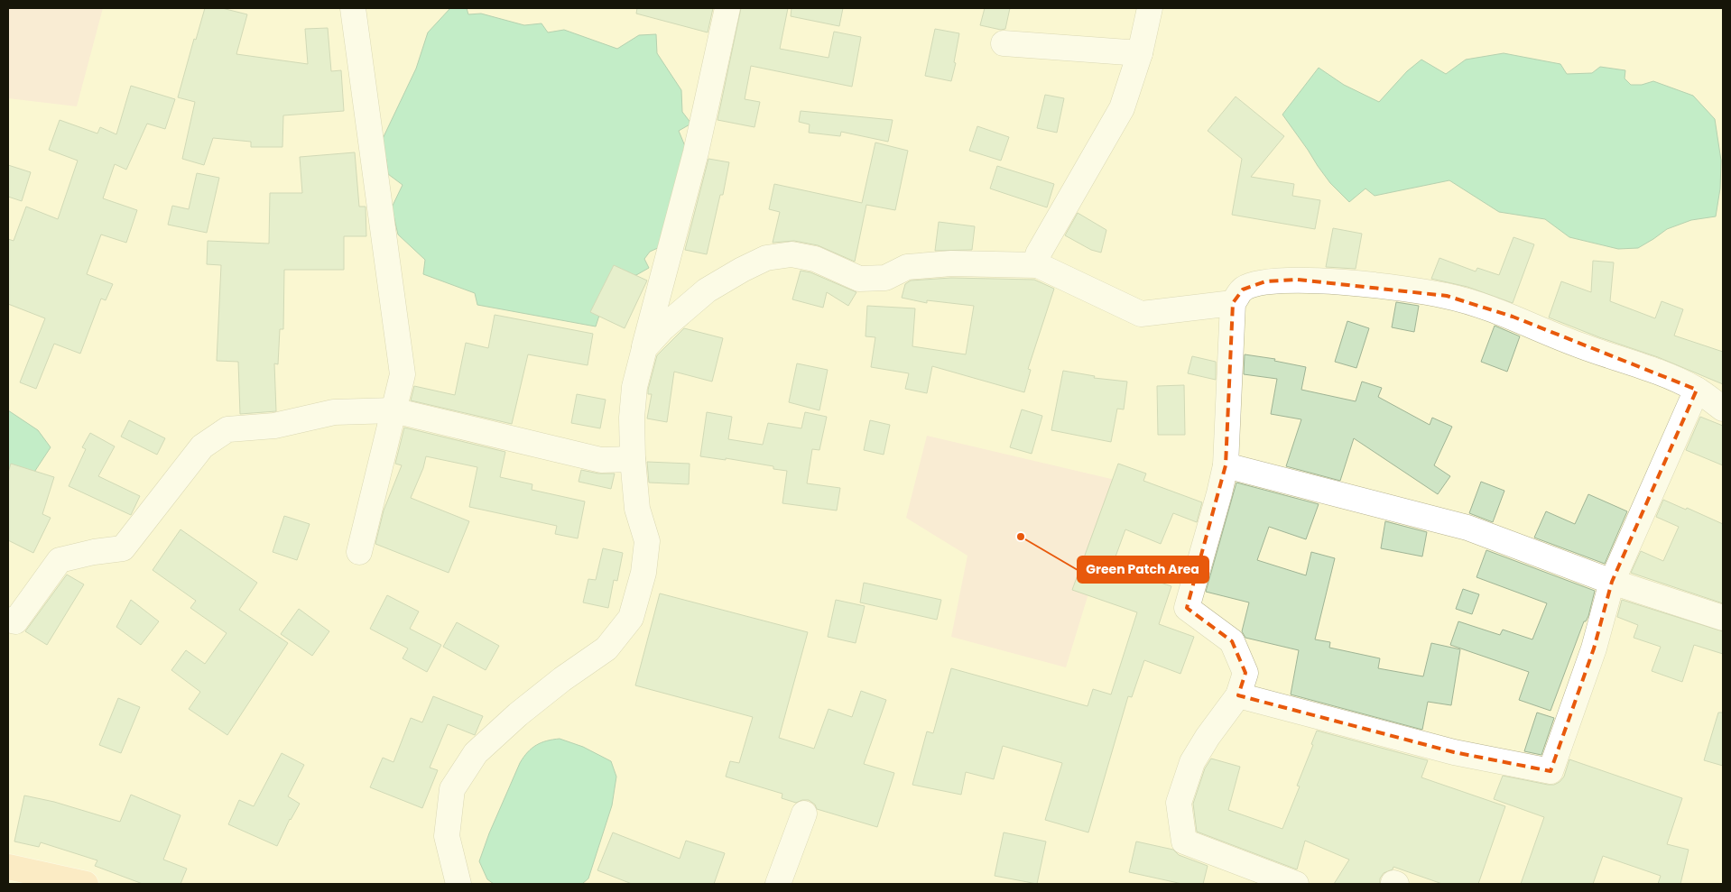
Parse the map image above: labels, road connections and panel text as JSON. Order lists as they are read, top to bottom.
{
  "places": ["Green Patch Area"]
}
